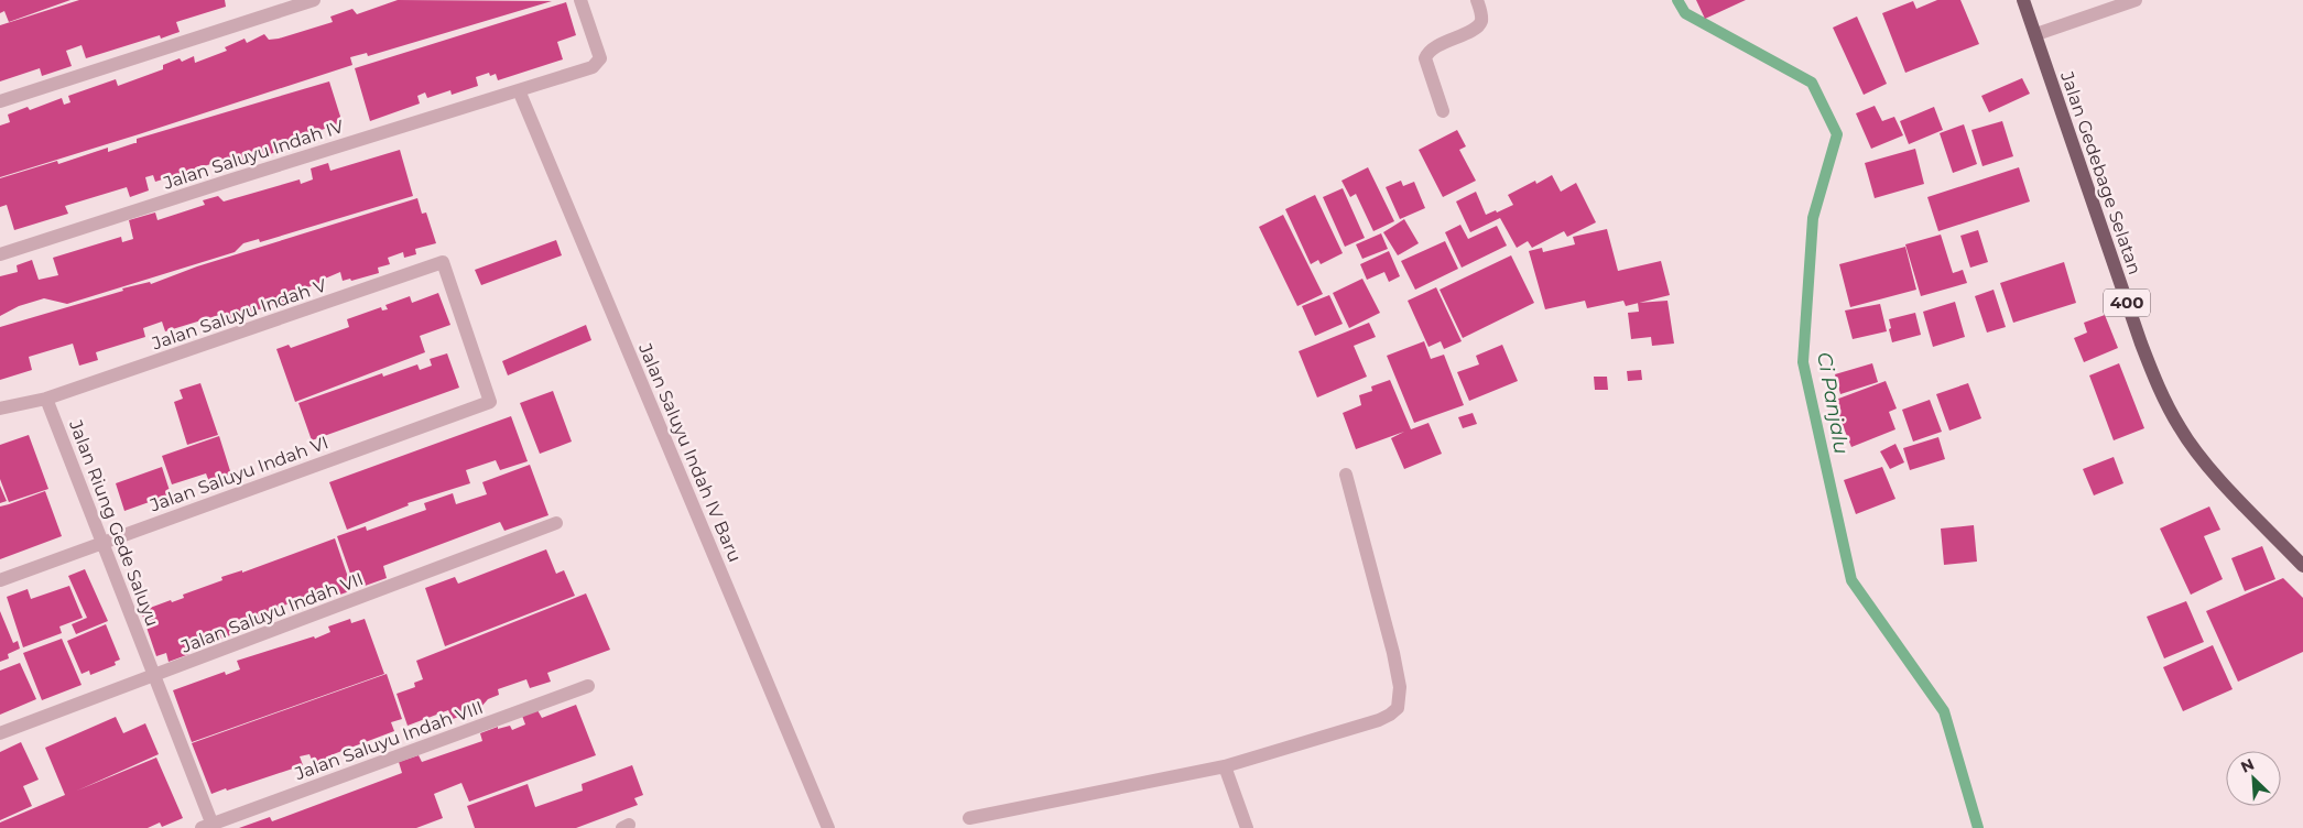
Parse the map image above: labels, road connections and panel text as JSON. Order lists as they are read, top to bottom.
{
  "streets": {
    "main road": ["Jalan Gedebage Selatan", "400"],
    "street": [
      "Jalan Saluyu Indah IV",
      "Jalan Saluyu Indah V",
      "Jalan Saluyu Indah IV Baru",
      "Jalan Saluyu Indah VI",
      "Jalan Riung Gede Saluyu",
      "Jalan Saluyu Indah VII",
      "Jalan Saluyu Indah VIII"
    ]
  },
  "crossings": [
    ["Jalan Saluyu Indah IV", "Jalan Saluyu Indah IV Baru"],
    ["Jalan Saluyu Indah V", "Jalan Saluyu Indah VI"],
    ["Jalan Saluyu Indah V", "Jalan Riung Gede Saluyu"],
    ["Jalan Saluyu Indah VI", "Jalan Riung Gede Saluyu"],
    ["Jalan Riung Gede Saluyu", "Jalan Saluyu Indah VII"],
    ["Jalan Riung Gede Saluyu", "Jalan Saluyu Indah VIII"]
  ],
  "water": ["Ci Panjalu"],
  "north": "top left"
}
